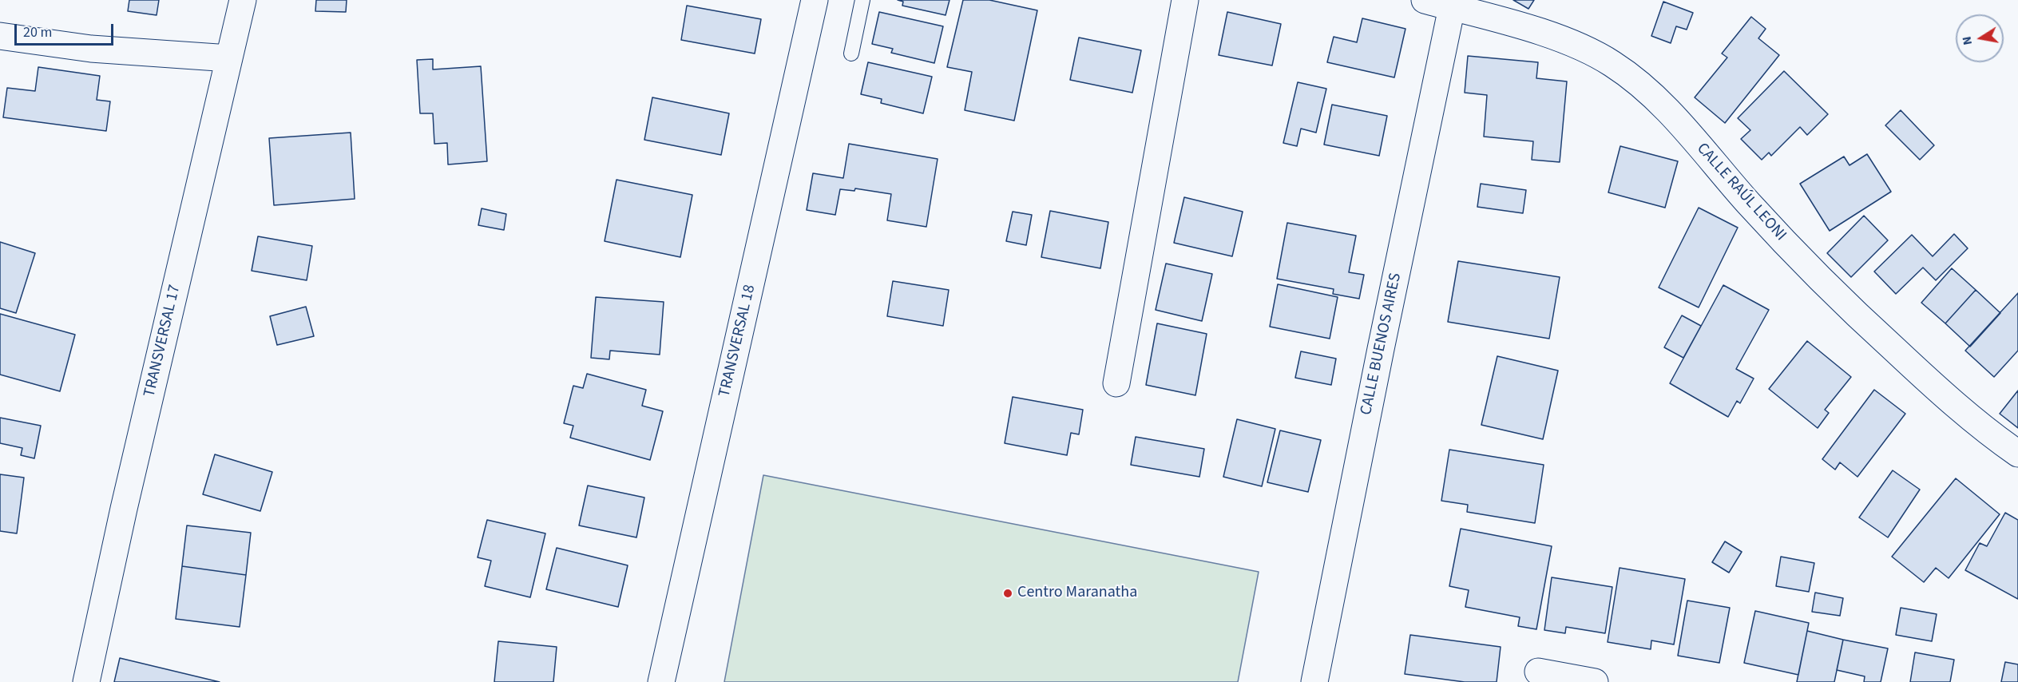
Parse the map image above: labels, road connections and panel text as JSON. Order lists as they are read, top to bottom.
{
  "streets": {
    "street": [
      "CALLE RAÚL LEONI",
      "TRANSVERSAL 17",
      "TRANSVERSAL 18",
      "CALLE BUENOS AIRES"
    ]
  },
  "crossings": [
    ["CALLE RAÚL LEONI", "CALLE BUENOS AIRES"]
  ],
  "places": ["Centro Maranatha"],
  "scale_bar": "20 m",
  "north": "left"
}
